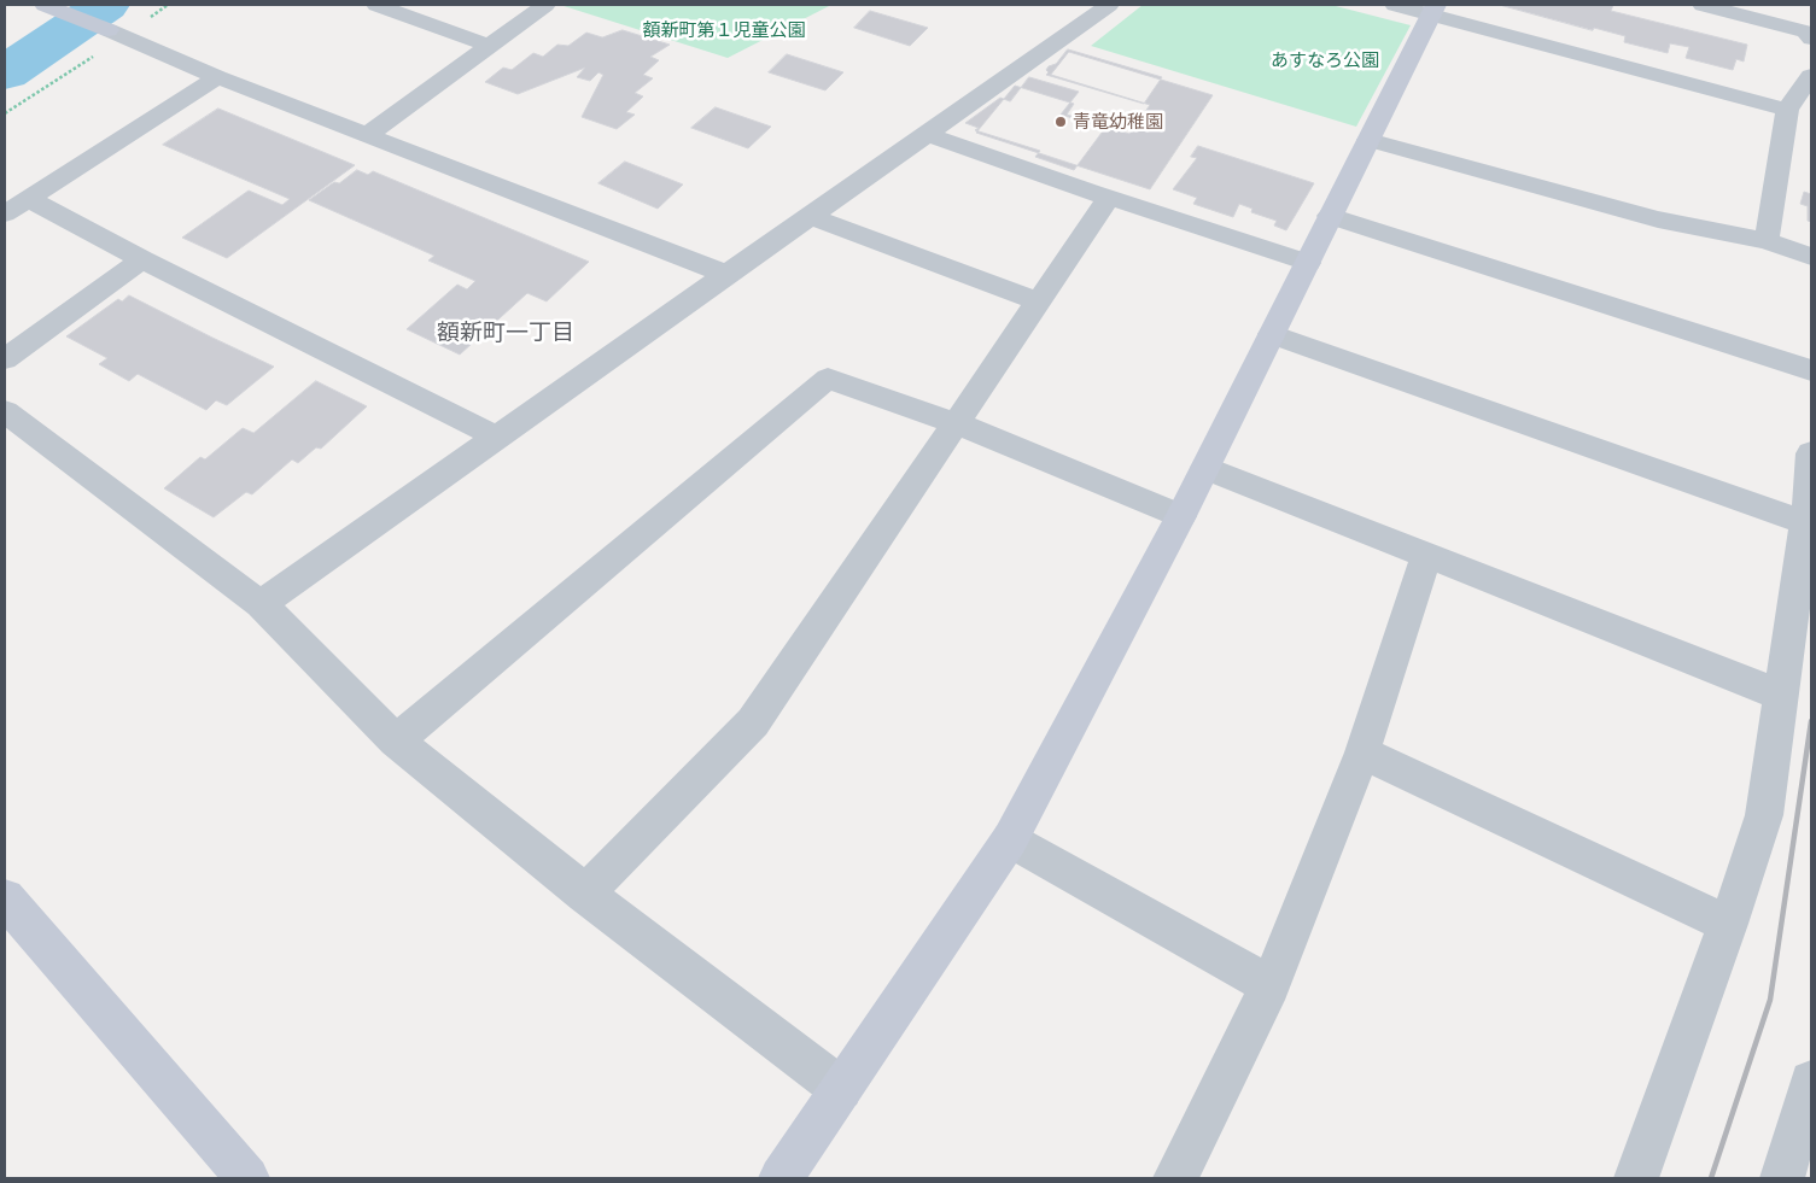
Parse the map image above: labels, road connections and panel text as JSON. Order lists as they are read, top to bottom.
{
  "districts": ["額新町一丁目"],
  "parks": ["額新町第１児童公園", "あすなろ公園"],
  "places": ["青竜幼稚園"]
}
